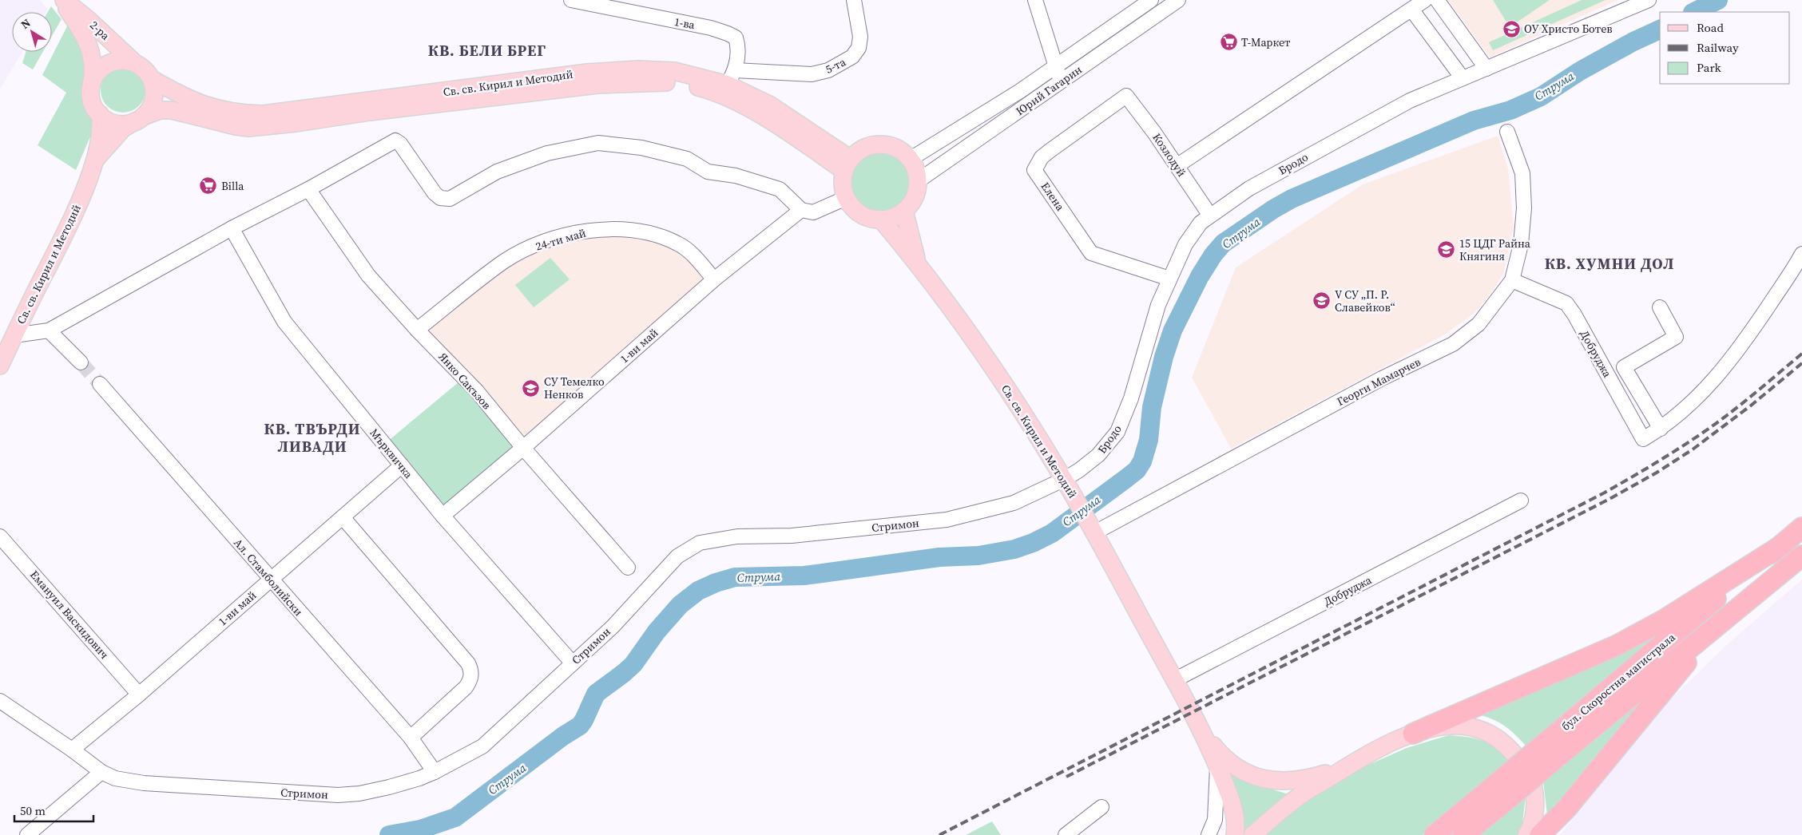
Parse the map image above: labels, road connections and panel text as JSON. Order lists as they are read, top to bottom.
{
  "streets": {
    "highway": ["бул. Скоростна магистрала"],
    "main road": ["2-ра", "Св. св. Кирил и Методий"],
    "street": [
      "1-ва",
      "5-та",
      "Юрий Гагарин",
      "Козлодуй",
      "Бродо",
      "Елена",
      "24-ти май",
      "1-ви май",
      "Добруджа",
      "Янко Сакъзов",
      "Георги Мамарчев",
      "Мърквичка",
      "Стримон",
      "Ал. Стамболийски",
      "Емануил Васкидович"
    ]
  },
  "crossings": [
    ["1-ва", "5-та"],
    ["1-ва", "Св. св. Кирил и Методий"],
    ["2-ра", "Св. св. Кирил и Методий"],
    ["5-та", "Св. св. Кирил и Методий"],
    ["Св. св. Кирил и Методий", "Юрий Гагарин"],
    ["Св. св. Кирил и Методий", "Добруджа"],
    ["Св. св. Кирил и Методий", "Георги Мамарчев"],
    ["Св. св. Кирил и Методий", "Стримон"],
    ["Козлодуй", "Бродо"],
    ["Козлодуй", "Елена"],
    ["Бродо", "Елена"],
    ["Бродо", "Стримон"],
    ["24-ти май", "1-ви май"],
    ["24-ти май", "Янко Сакъзов"],
    ["1-ви май", "Янко Сакъзов"],
    ["1-ви май", "Мърквичка"],
    ["1-ви май", "Ал. Стамболийски"],
    ["1-ви май", "Емануил Васкидович"],
    ["Добруджа", "Георги Мамарчев"],
    ["Мърквичка", "Стримон"],
    ["Стримон", "Ал. Стамболийски"]
  ],
  "districts": ["КВ. БЕЛИ БРЕГ", "КВ. ХУМНИ ДОЛ", "КВ. ТВЪРДИ ЛИВАДИ"],
  "water": ["Струма"],
  "places": {
    "school or university": [
      "ОУ Христо Ботев",
      "15 ЦДГ Райна Княгиня",
      "V СУ „П. Р. Славейков“",
      "СУ Темелко Ненков"
    ],
    "supermarket": ["Т-Маркет", "Billa"]
  },
  "legend": ["Road", "Railway", "Park"],
  "scale_bar": "50 m",
  "north": "top left"
}
